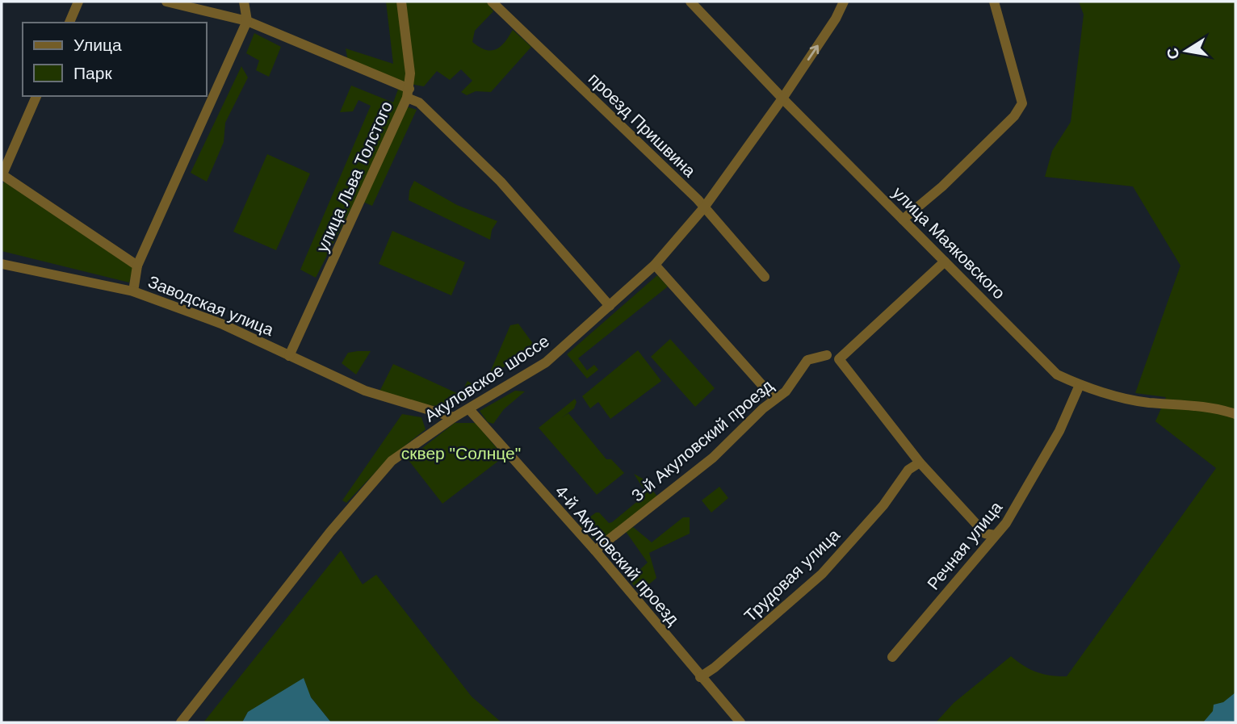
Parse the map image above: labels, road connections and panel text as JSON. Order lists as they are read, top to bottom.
{
  "streets": {
    "street": [
      "проезд Пришвина",
      "улица Льва Толстого",
      "улица Маяковского",
      "Заводская улица",
      "Акуловское шоссе",
      "3-й Акуловский проезд",
      "Речная улица",
      "4-й Акуловский проезд",
      "Трудовая улица"
    ]
  },
  "crossings": [
    ["проезд Пришвина", "Акуловское шоссе"],
    ["улица Льва Толстого", "Заводская улица"],
    ["улица Маяковского", "Акуловское шоссе"],
    ["улица Маяковского", "Речная улица"],
    ["Заводская улица", "Акуловское шоссе"],
    ["Акуловское шоссе", "4-й Акуловский проезд"],
    ["3-й Акуловский проезд", "4-й Акуловский проезд"],
    ["4-й Акуловский проезд", "Трудовая улица"]
  ],
  "parks": ["сквер \"Солнце\""],
  "legend": ["Улица", "Парк"],
  "north": "left"
}
